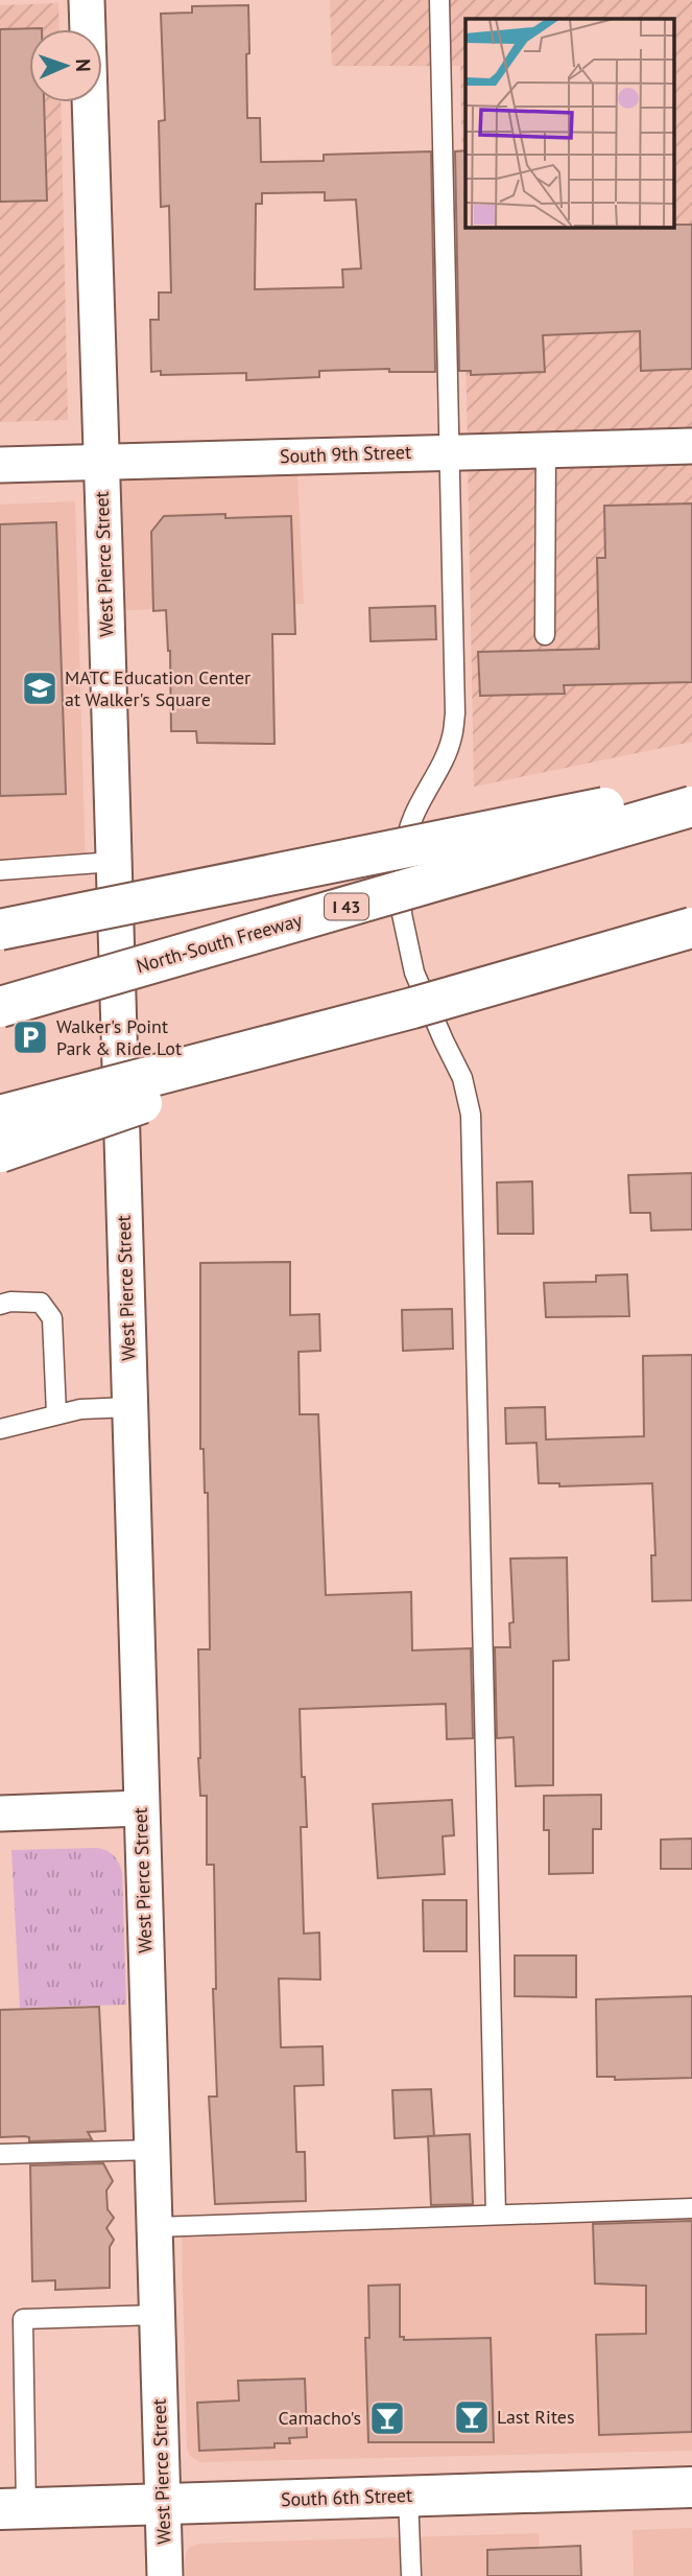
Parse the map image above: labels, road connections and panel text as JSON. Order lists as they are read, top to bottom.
{
  "streets": {
    "main road": ["I 43", "North-South Freeway", "South 6th Street"],
    "street": ["South 9th Street", "West Pierce Street"]
  },
  "crossings": [
    ["South 9th Street", "West Pierce Street"],
    ["West Pierce Street", "South 6th Street"]
  ],
  "places": {
    "school or university": ["MATC Education Center at Walker's Square"],
    "parking": ["Walker's Point Park & Ride Lot"],
    "bar": ["Last Rites", "Camacho's"]
  },
  "north": "right"
}
